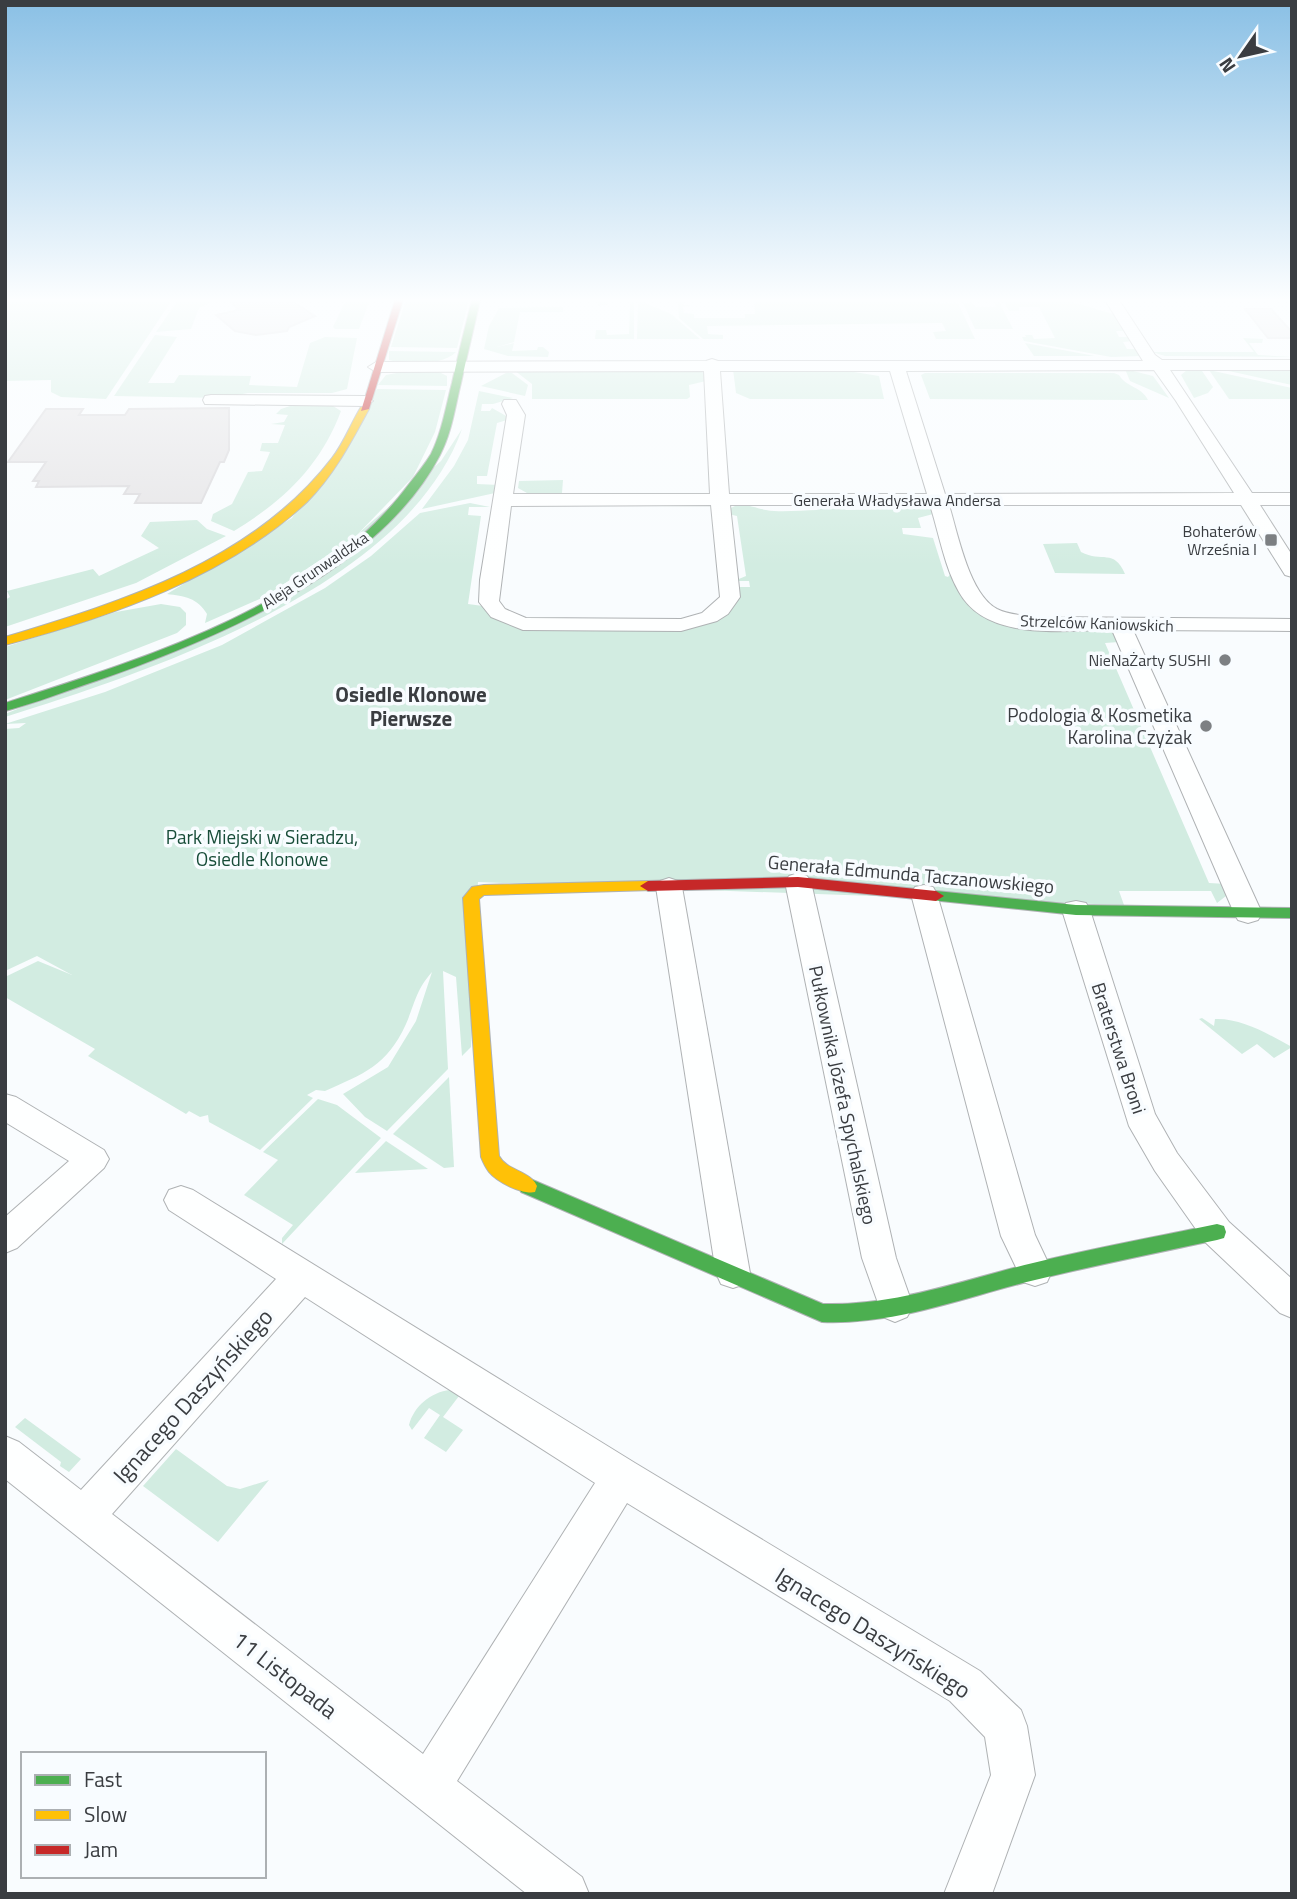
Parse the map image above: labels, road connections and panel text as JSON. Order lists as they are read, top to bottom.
{
  "streets": {
    "street": [
      "Generała Władysława Andersa",
      "Aleja Grunwaldzka",
      "Strzelców Kaniowskich",
      "Generała Edmunda Taczanowskiego",
      "Braterstwa Broni",
      "Pułkownika Józefa Spychalskiego",
      "Ignacego Daszyńskiego",
      "11 Listopada"
    ]
  },
  "crossings": [
    ["Generała Władysława Andersa", "Strzelców Kaniowskich"],
    ["Generała Edmunda Taczanowskiego", "Braterstwa Broni"],
    ["Generała Edmunda Taczanowskiego", "Pułkownika Józefa Spychalskiego"],
    ["Ignacego Daszyńskiego", "11 Listopada"]
  ],
  "districts": ["Osiedle Klonowe Pierwsze"],
  "parks": ["Park Miejski w Sieradzu, Osiedle Klonowe"],
  "places": {
    "transit": ["Bohaterów Września I"],
    "other": ["NieNaŻarty SUSHI", "Podologia & Kosmetika Karolina Czyżak"]
  },
  "legend": ["Fast", "Slow", "Jam"],
  "north": "bottom left"
}
